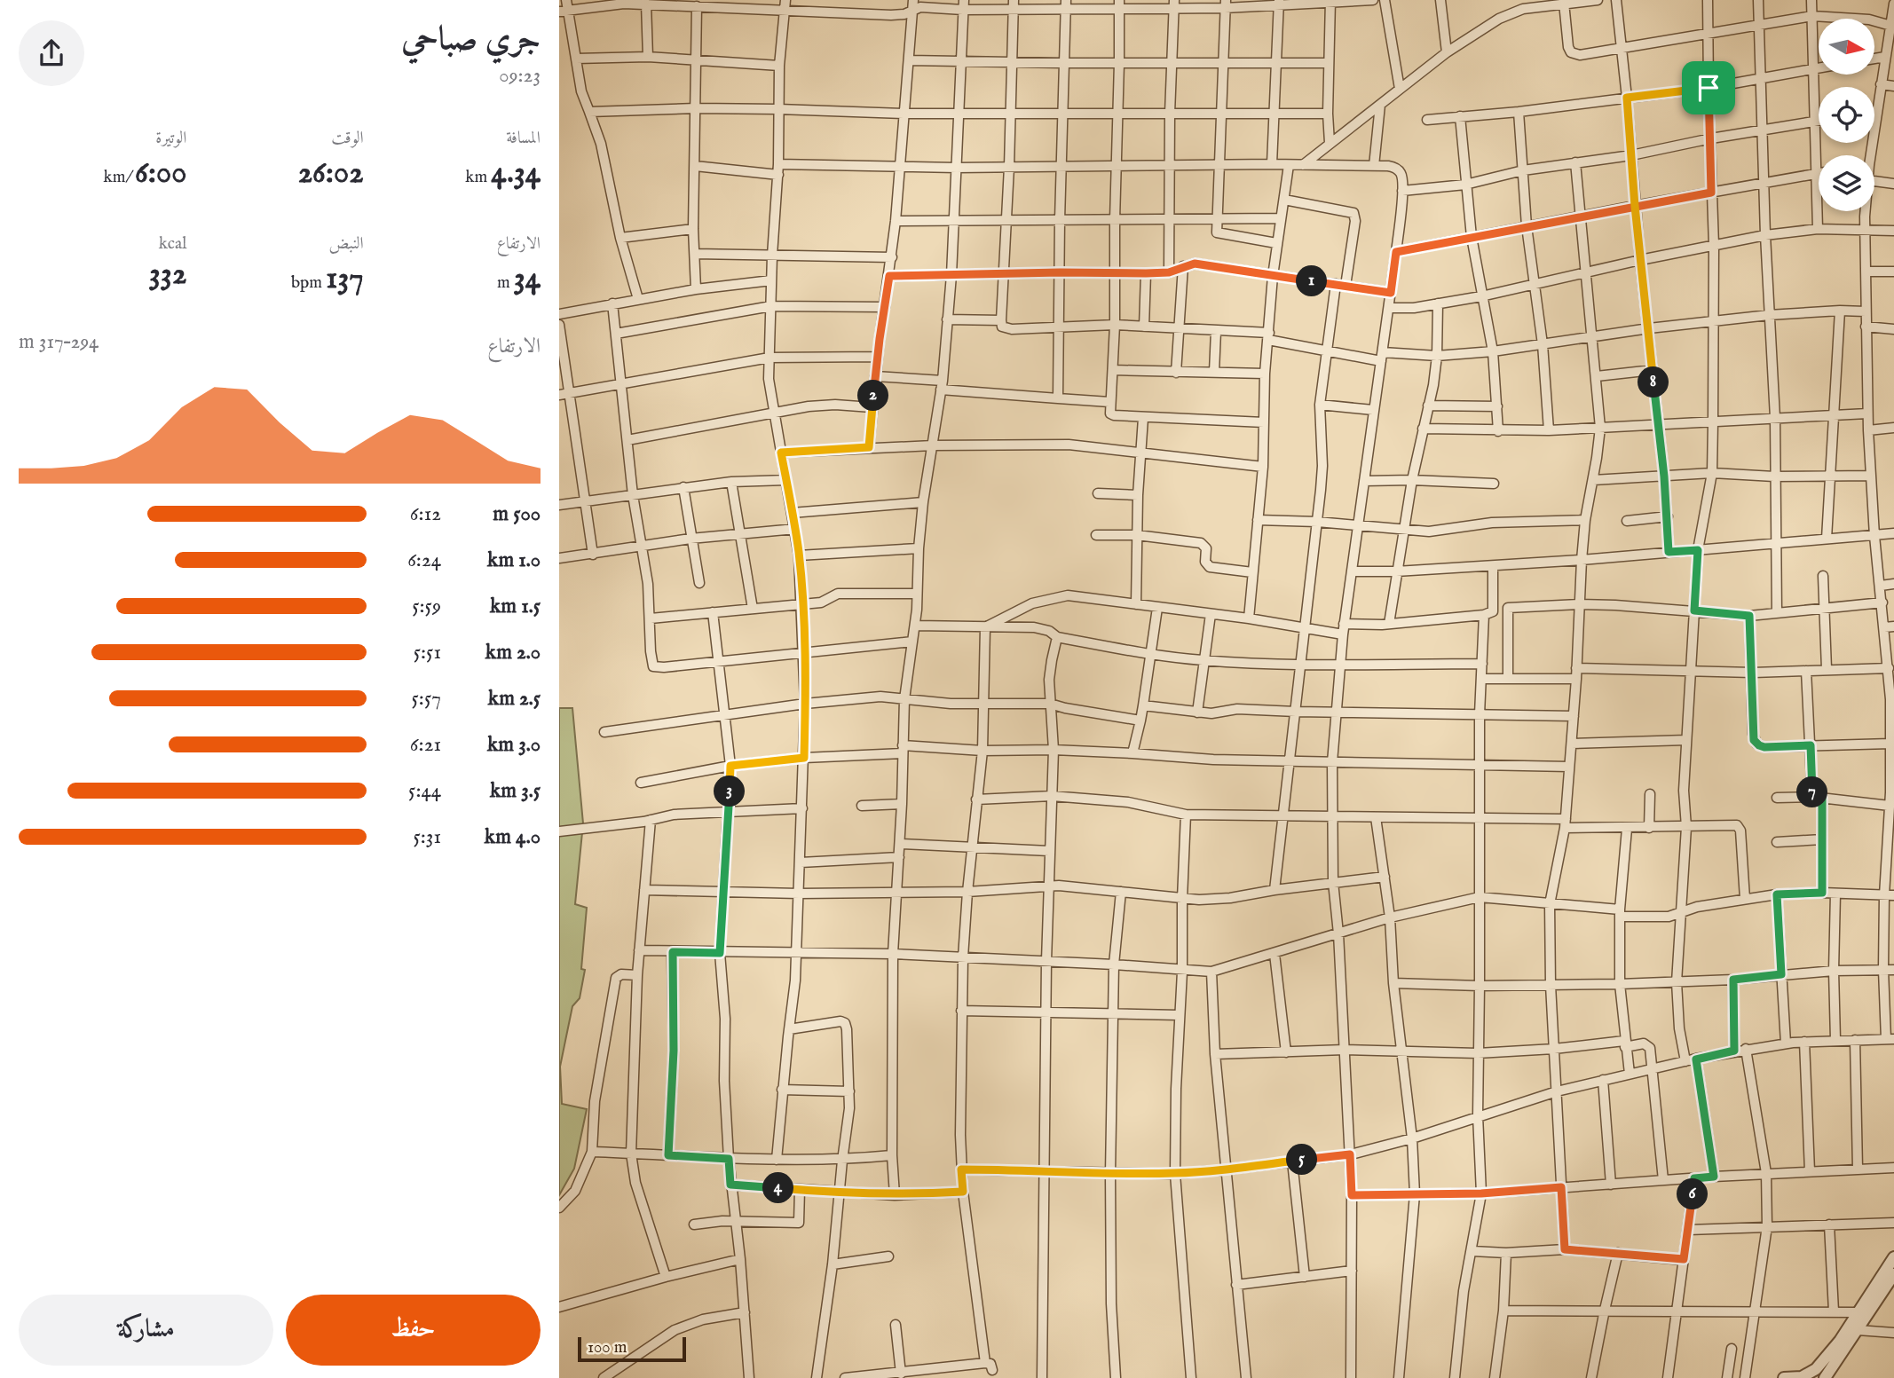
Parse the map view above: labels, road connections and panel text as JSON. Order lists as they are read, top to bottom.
{
  "scale_bar": "100 m",
  "north": "right",
  "page": {
    "heading": ["جري صباحي", "09:23"],
    "stats": [
      ["المسافة", "4.34 km"],
      ["الوقت", "26:02"],
      ["الوتيرة", "6:00 /km"],
      ["الارتفاع", "34 m"],
      ["النبض", "137 bpm"],
      ["kcal", "332"]
    ],
    "pins": [
      "1",
      "8",
      "2",
      "3",
      "7",
      "5",
      "4",
      "6"
    ],
    "chart": ["الارتفاع", "294–317 m"],
    "list": [
      {
        "name": "500 m",
        "note": "6:12"
      },
      {
        "name": "1.0 km",
        "note": "6:24"
      },
      {
        "name": "1.5 km",
        "note": "5:59"
      },
      {
        "name": "2.0 km",
        "note": "5:51"
      },
      {
        "name": "2.5 km",
        "note": "5:57"
      },
      {
        "name": "3.0 km",
        "note": "6:21"
      },
      {
        "name": "3.5 km",
        "note": "5:44"
      },
      {
        "name": "4.0 km",
        "note": "5:31"
      }
    ],
    "buttons": ["حفظ", "مشاركة"],
    "scale": "100 m"
  }
}
